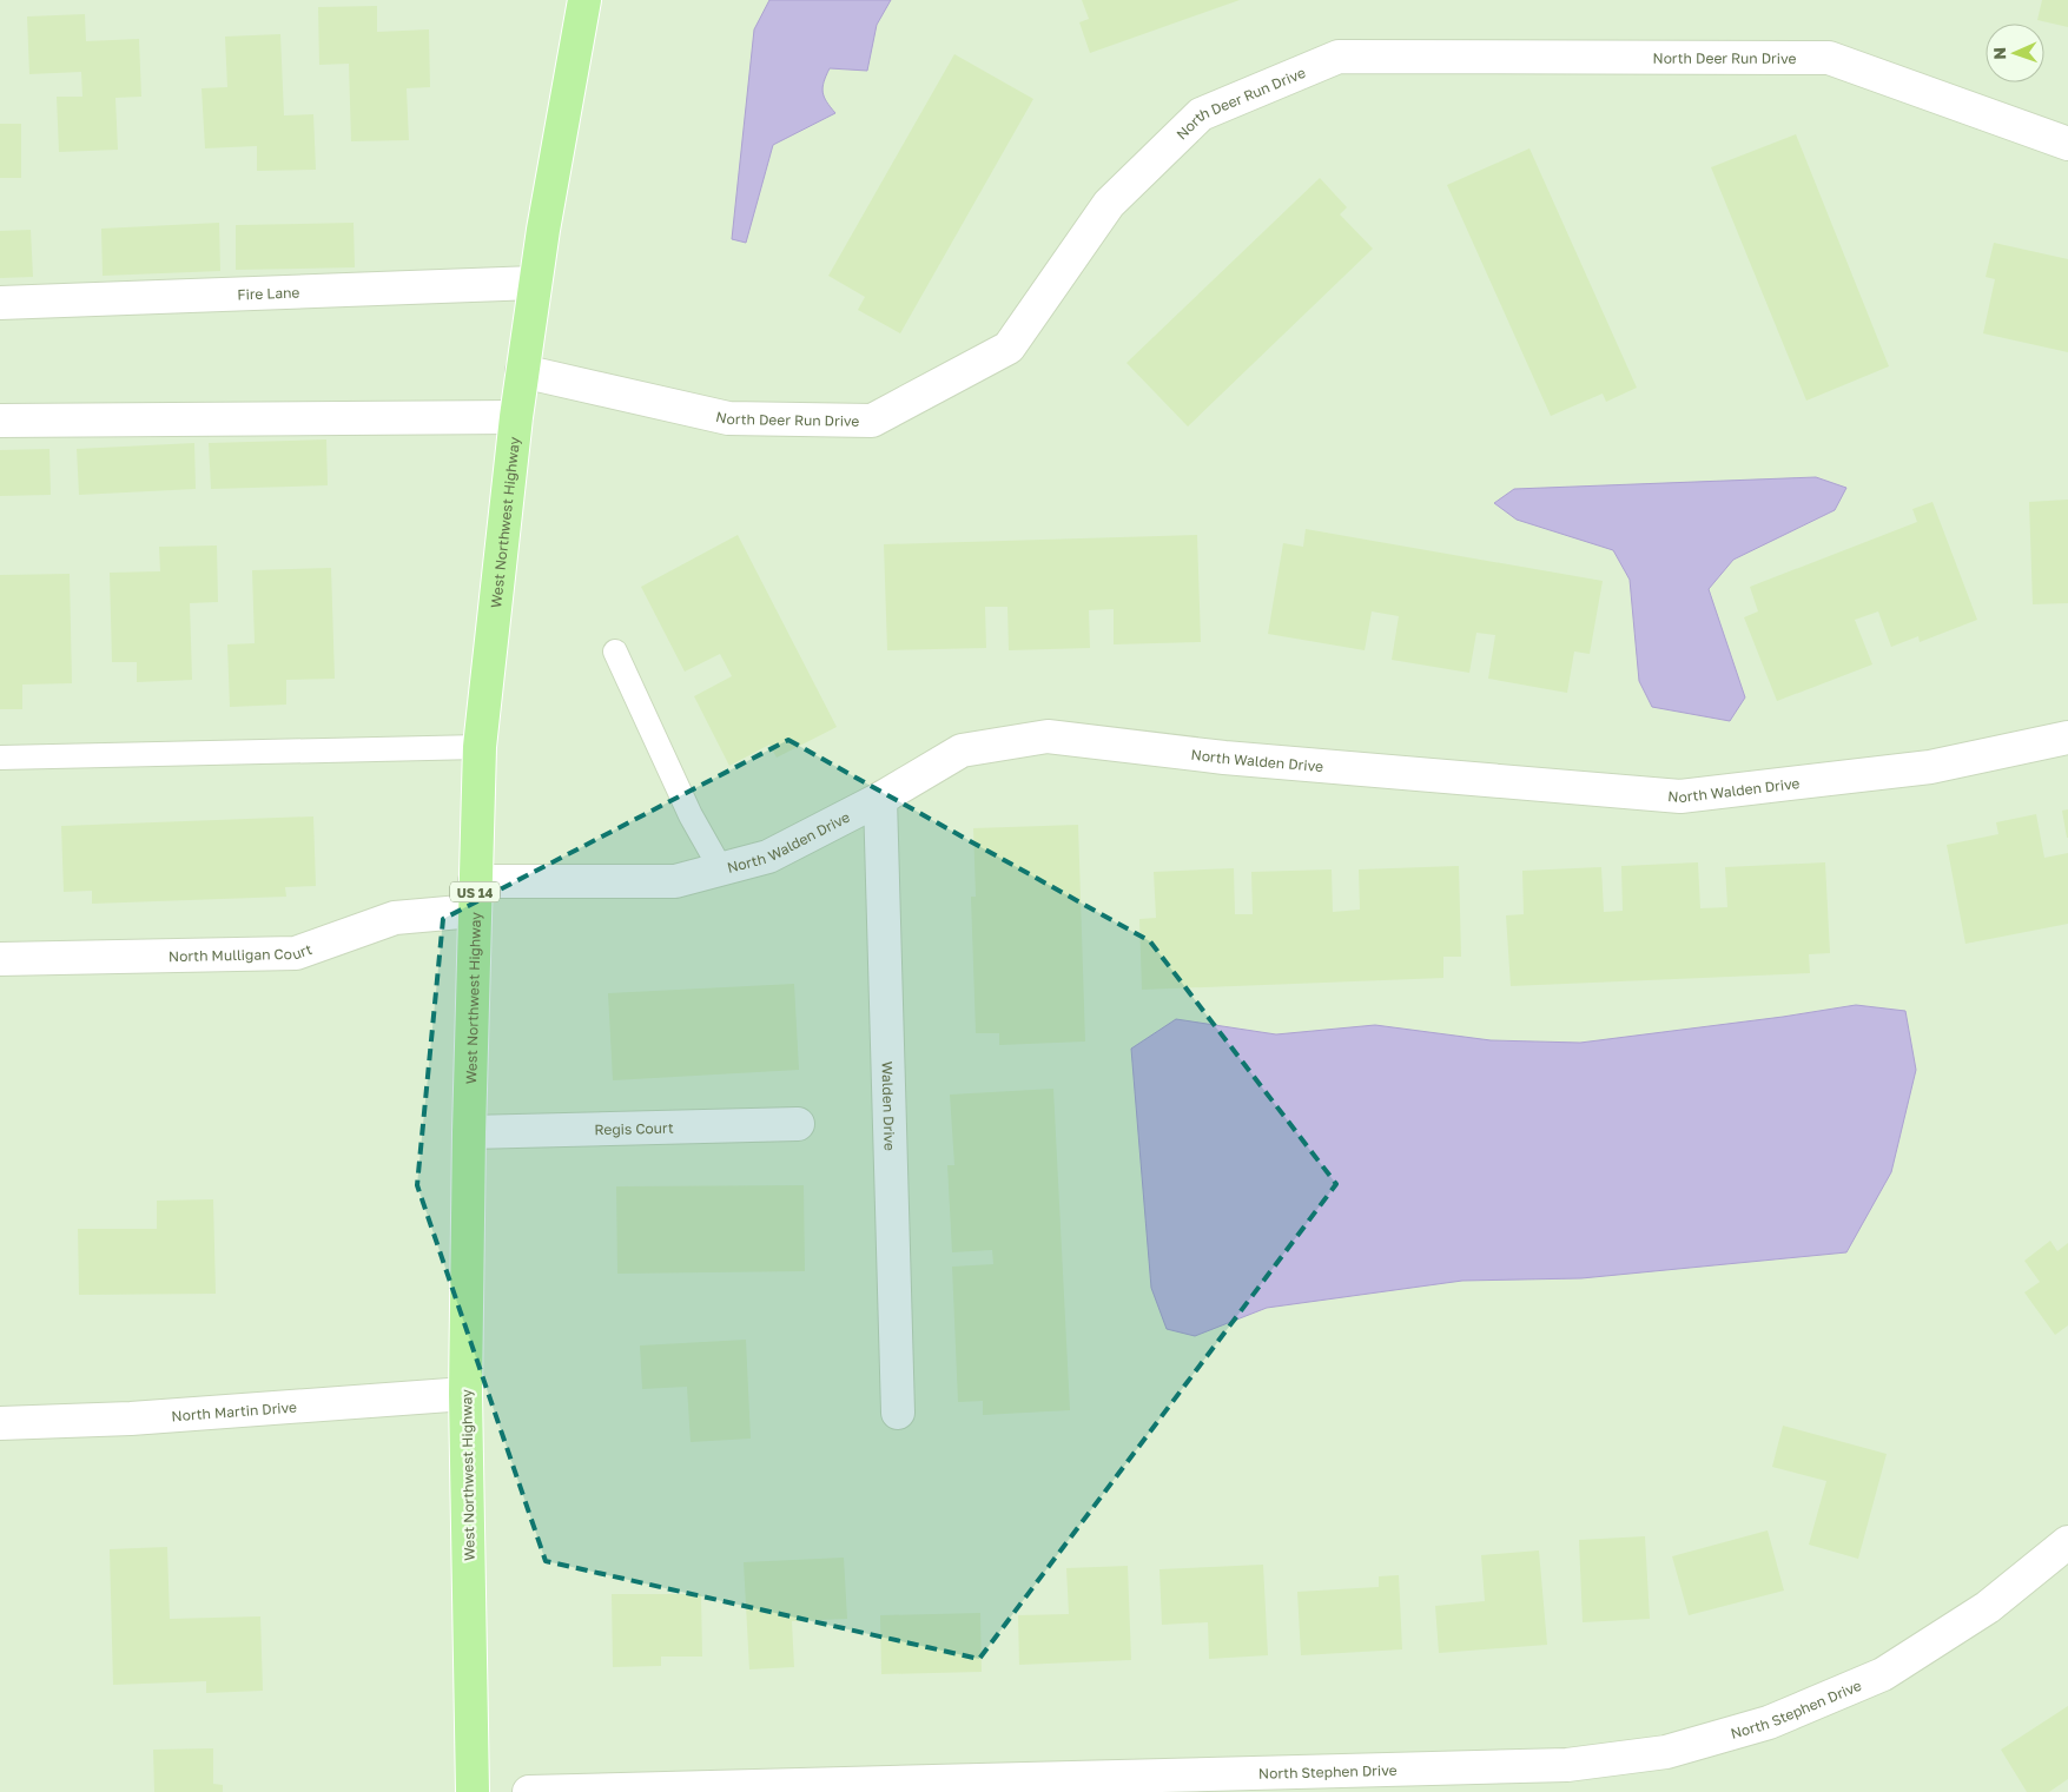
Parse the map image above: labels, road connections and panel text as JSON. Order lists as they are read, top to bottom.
{
  "streets": {
    "main road": ["West Northwest Highway", "US 14"],
    "street": [
      "North Deer Run Drive",
      "Fire Lane",
      "North Walden Drive",
      "North Mulligan Court",
      "Walden Drive",
      "Regis Court",
      "North Martin Drive",
      "North Stephen Drive"
    ]
  },
  "crossings": [
    ["North Deer Run Drive", "West Northwest Highway"],
    ["Fire Lane", "West Northwest Highway"],
    ["West Northwest Highway", "North Walden Drive"],
    ["West Northwest Highway", "North Mulligan Court"],
    ["West Northwest Highway", "Regis Court"],
    ["West Northwest Highway", "North Martin Drive"],
    ["North Walden Drive", "North Mulligan Court"],
    ["North Walden Drive", "Walden Drive"]
  ],
  "north": "left"
}
